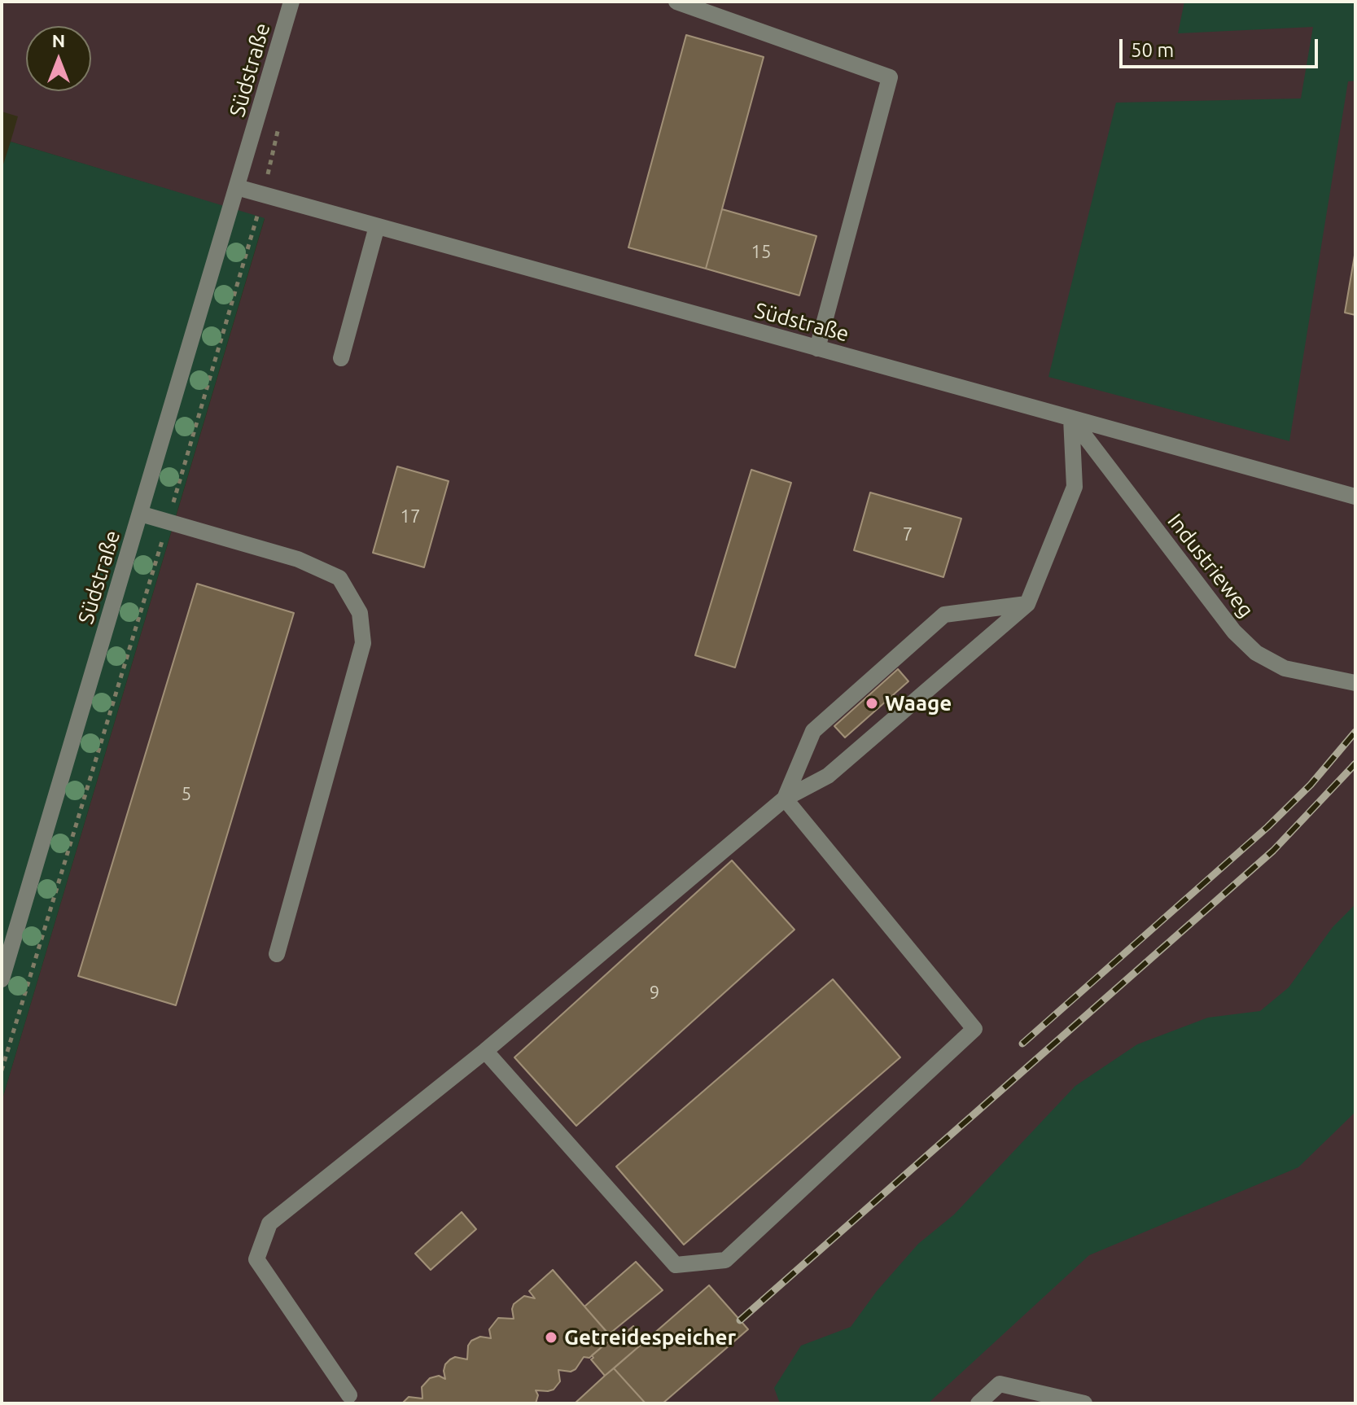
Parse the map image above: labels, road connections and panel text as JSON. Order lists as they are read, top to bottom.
{
  "streets": {
    "street": ["Südstraße", "Industrieweg"]
  },
  "crossings": [
    ["Südstraße", "Industrieweg"]
  ],
  "places": ["Waage", "Getreidespeicher"],
  "house_numbers": [
    "15",
    "17",
    "7",
    "5",
    "9"
  ],
  "scale_bar": "50 m",
  "north": "top"
}
